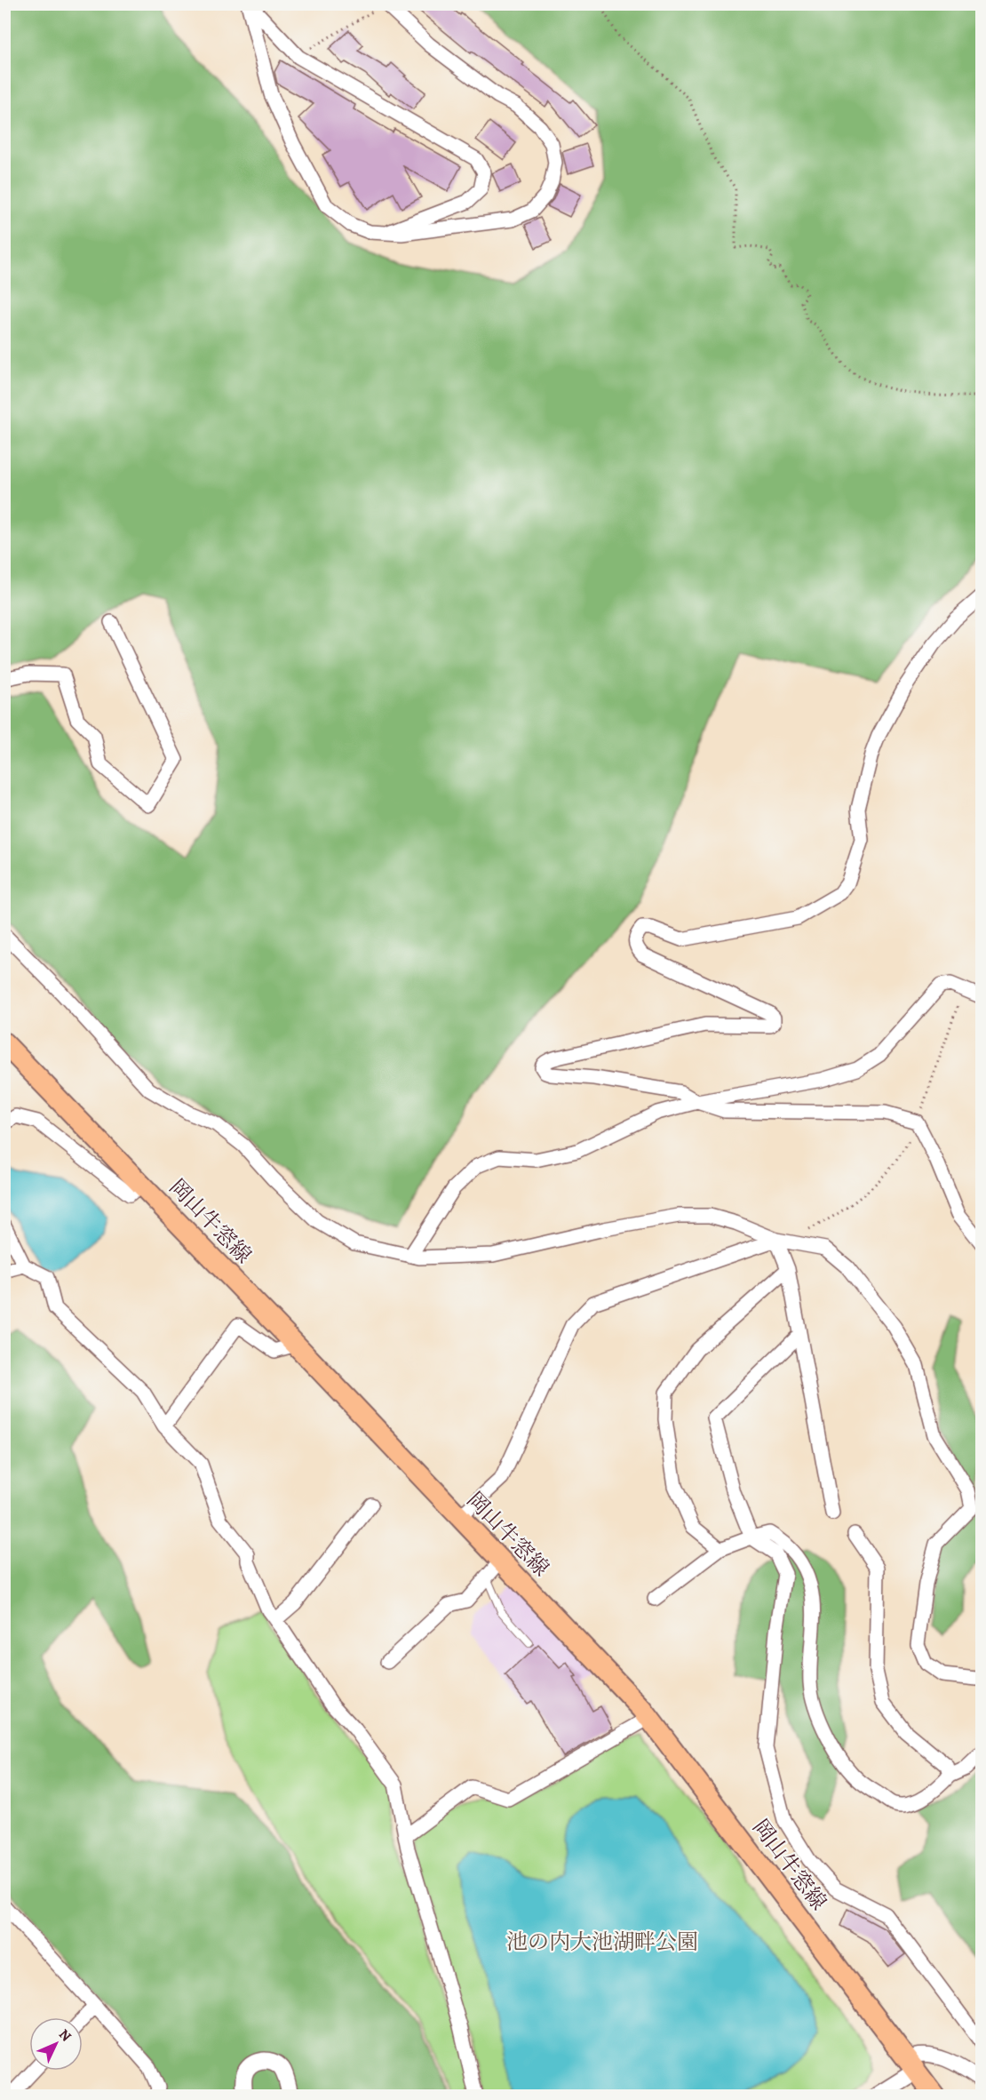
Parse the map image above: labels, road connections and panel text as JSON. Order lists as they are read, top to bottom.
{
  "streets": {
    "main road": ["岡山牛窓線"]
  },
  "parks": ["池の内大池湖畔公園"],
  "north": "top right"
}
